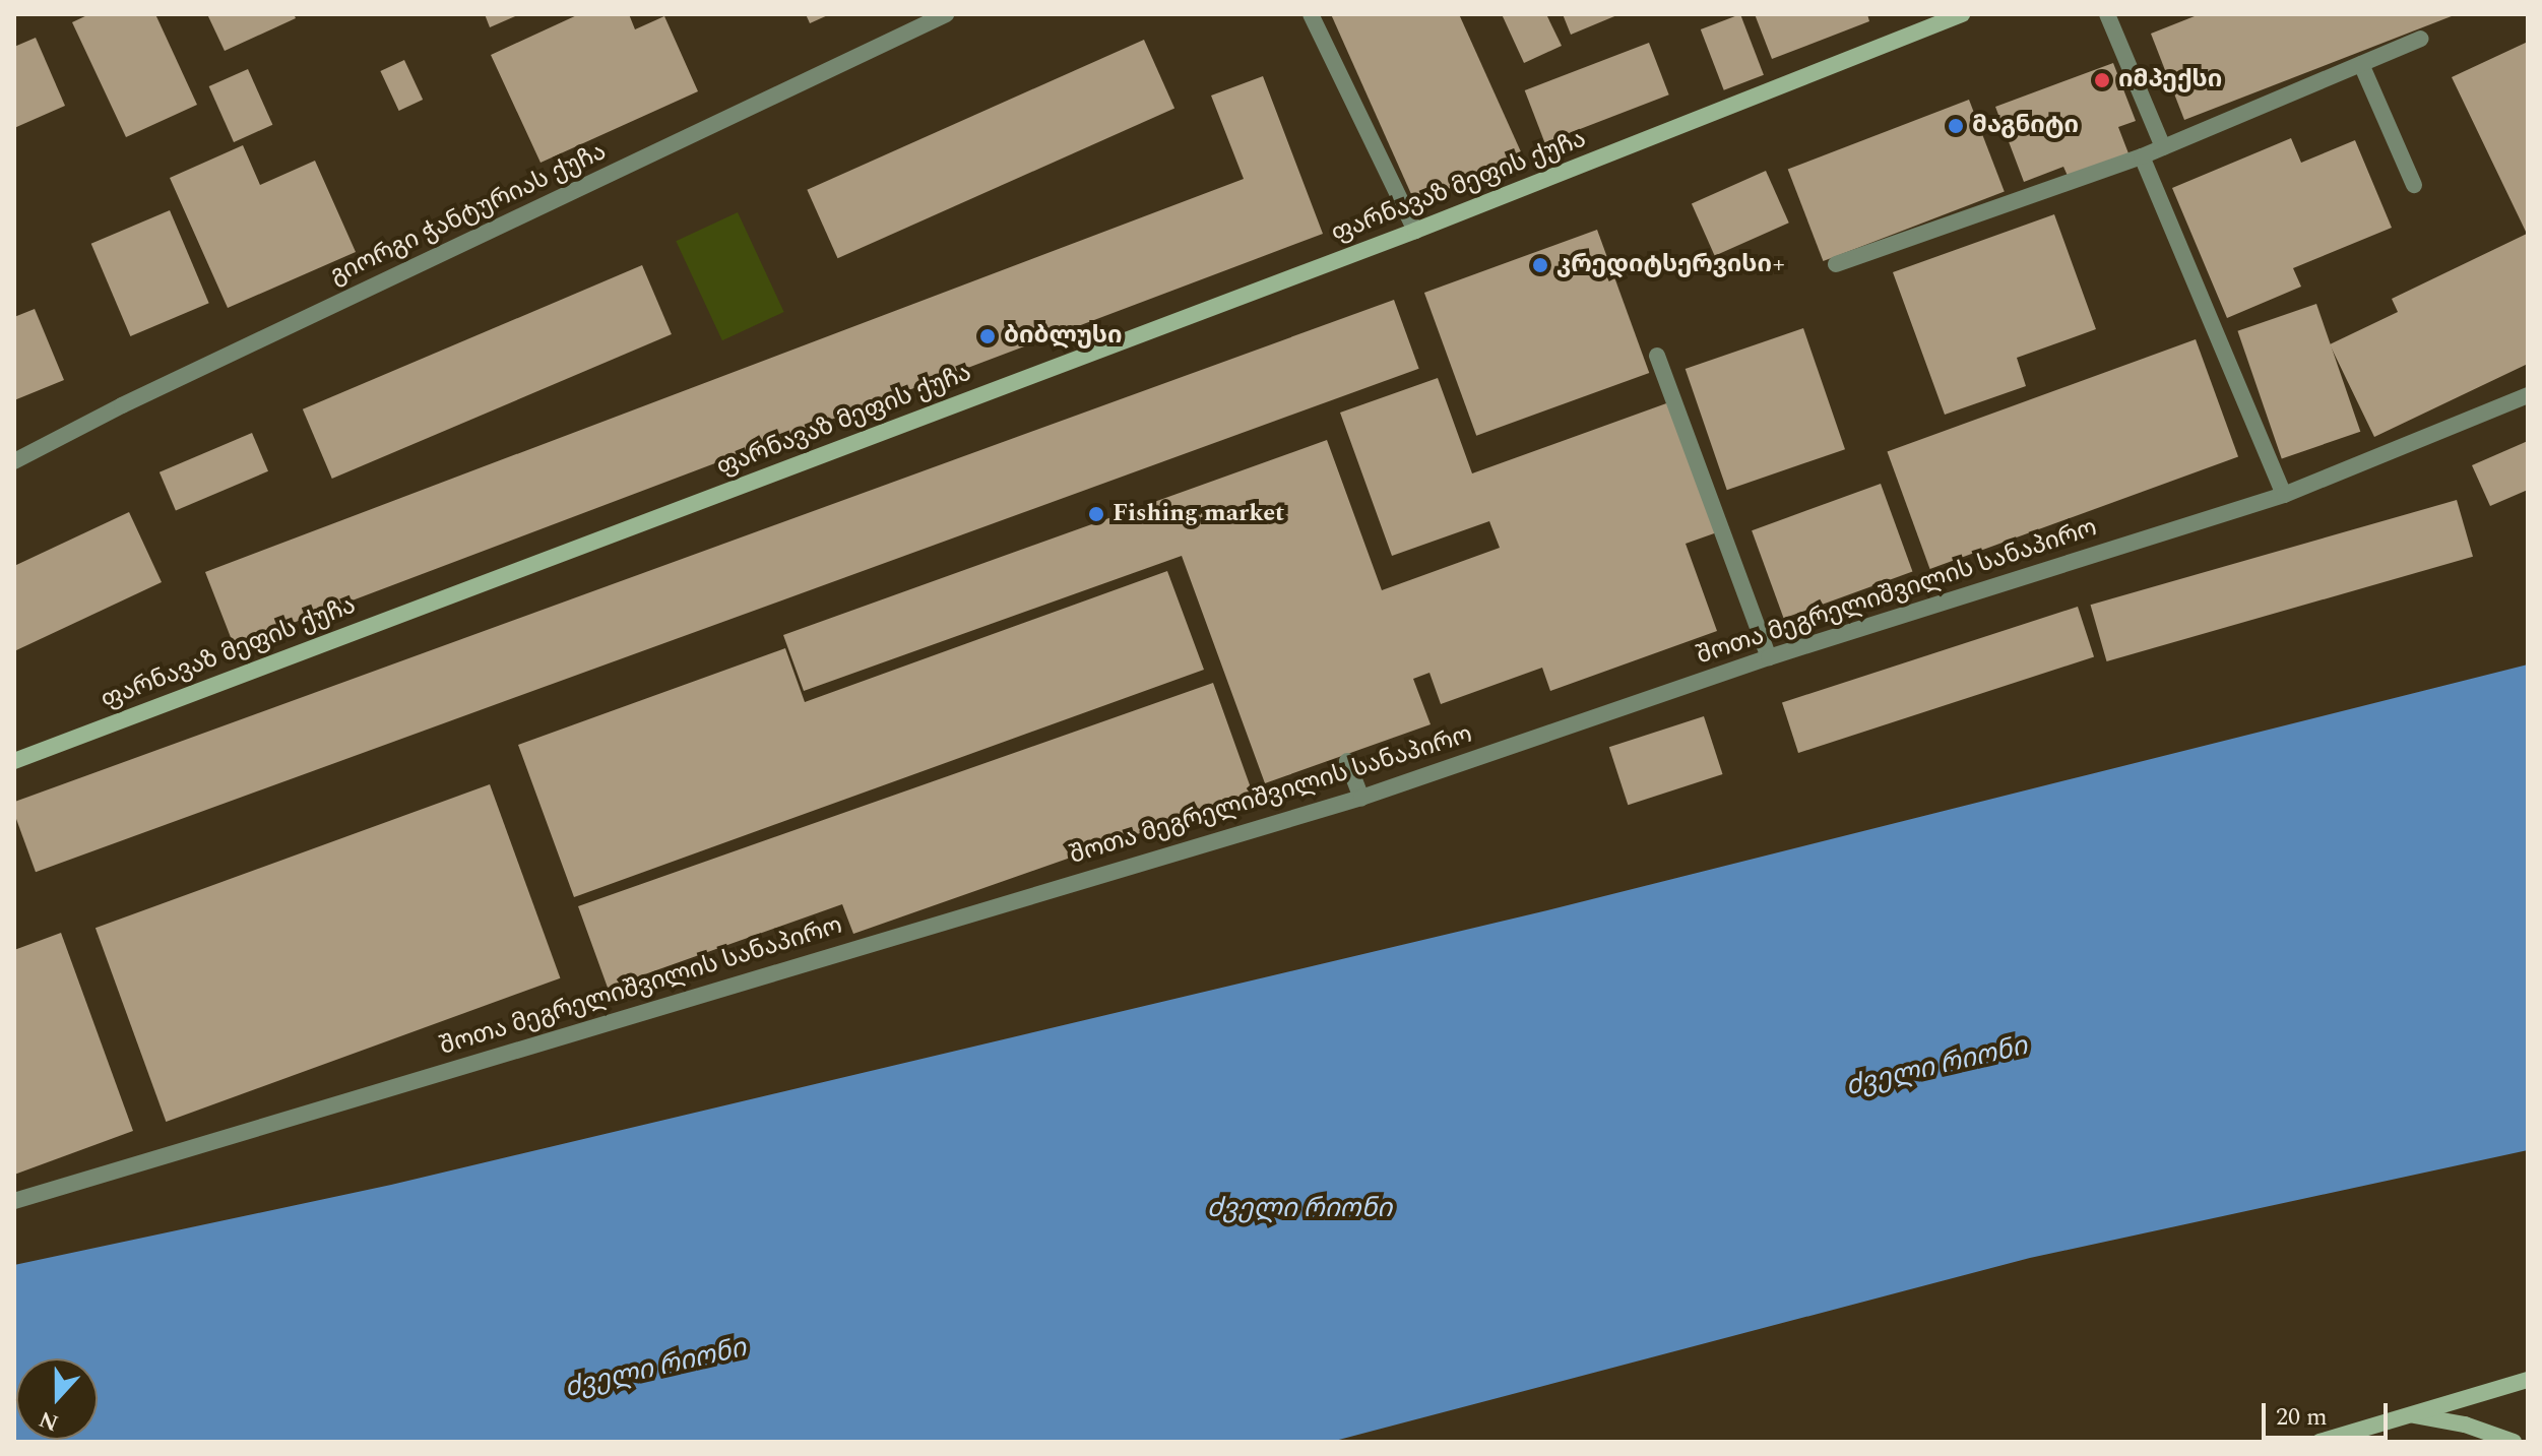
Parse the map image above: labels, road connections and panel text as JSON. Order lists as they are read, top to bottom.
{
  "streets": {
    "main road": ["ფარნავაზ მეფის ქუჩა"],
    "street": ["გიორგი ჭანტურიას ქუჩა", "შოთა მეგრელიშვილის სანაპირო"]
  },
  "water": ["ძველი რიონი"],
  "places": [
    "იმპექსი",
    "მაგნიტი",
    "კრედიტსერვისი+",
    "ბიბლუსი",
    "Fishing market"
  ],
  "scale_bar": "20 m",
  "north": "bottom"
}
